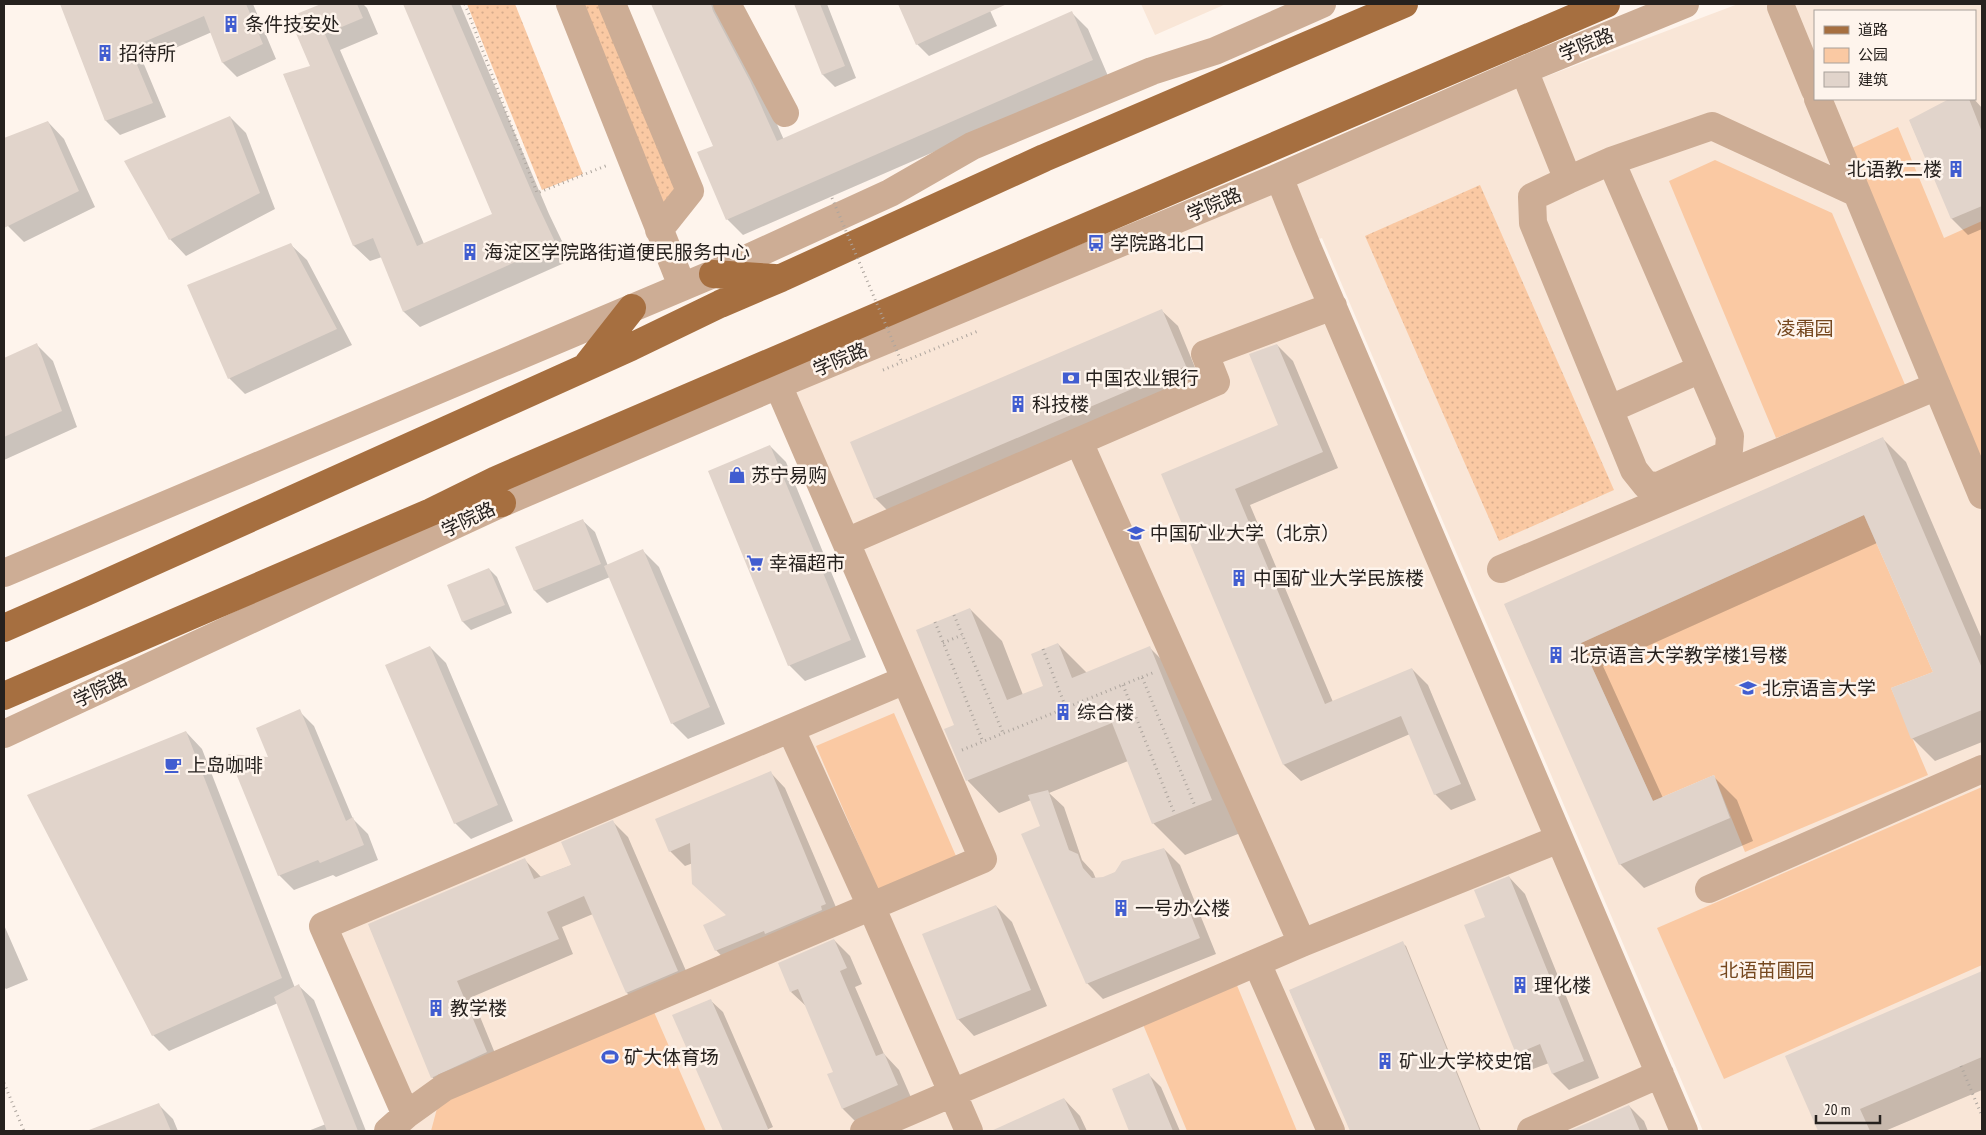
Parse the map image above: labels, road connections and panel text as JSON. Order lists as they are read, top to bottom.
{
  "streets": {
    "main road": ["学院路"]
  },
  "parks": ["凌霜园", "北语苗圃园"],
  "places": {
    "building": [
      "条件技安处",
      "招待所",
      "北语教二楼",
      "海淀区学院路街道便民服务中心",
      "科技楼",
      "中国矿业大学民族楼",
      "北京语言大学教学楼1号楼",
      "综合楼",
      "一号办公楼",
      "理化楼",
      "教学楼",
      "矿业大学校史馆"
    ],
    "bus stop": ["学院路北口"],
    "bank": ["中国农业银行"],
    "shop": ["苏宁易购"],
    "school or university": ["中国矿业大学（北京）", "北京语言大学"],
    "supermarket": ["幸福超市"],
    "cafe": ["上岛咖啡"],
    "sports": ["矿大体育场"]
  },
  "legend": ["道路", "公园", "建筑"],
  "scale_bar": "20 m"
}
